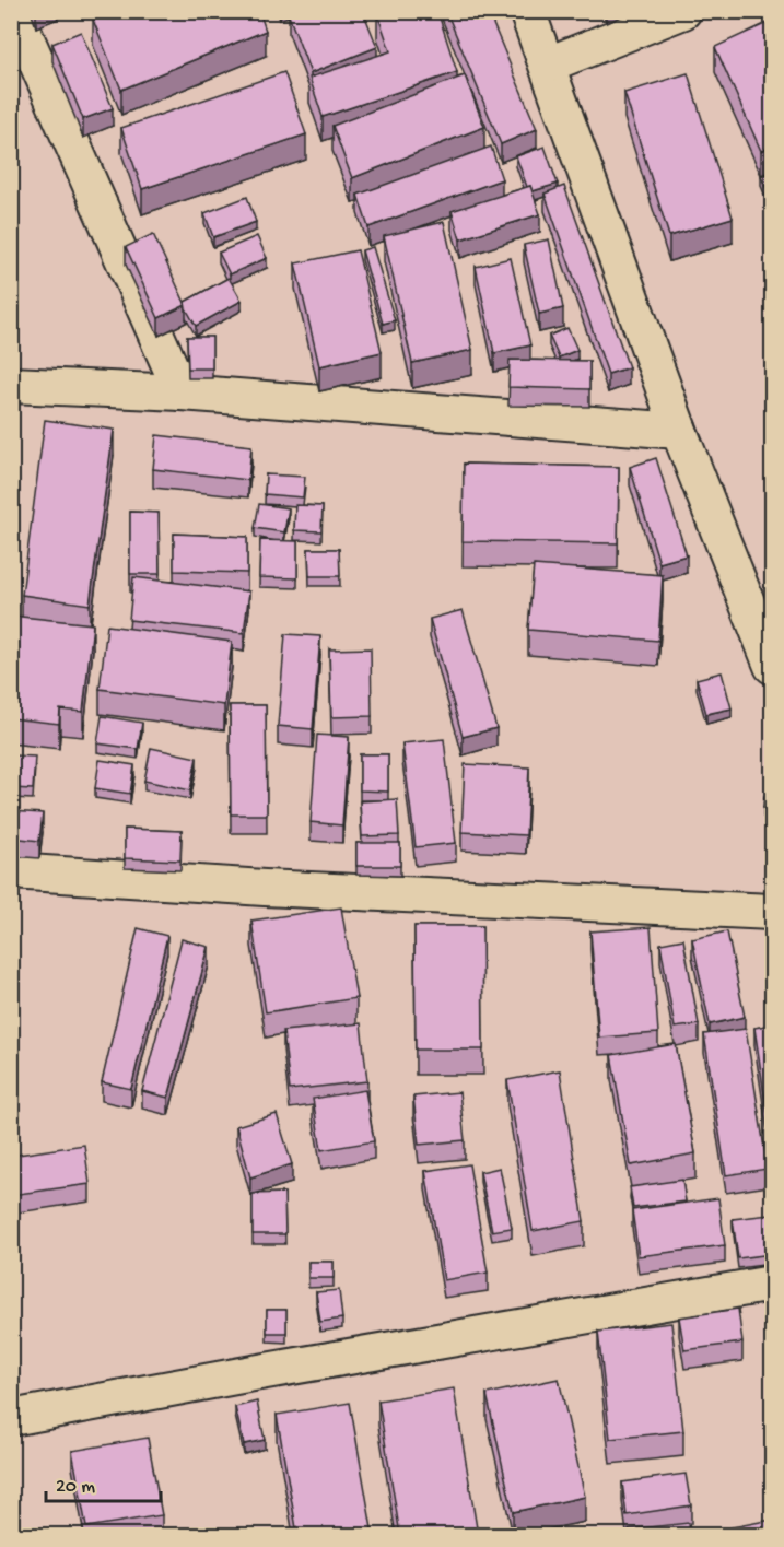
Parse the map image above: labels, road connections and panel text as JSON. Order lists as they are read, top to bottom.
{
  "scale_bar": "20 m"
}
